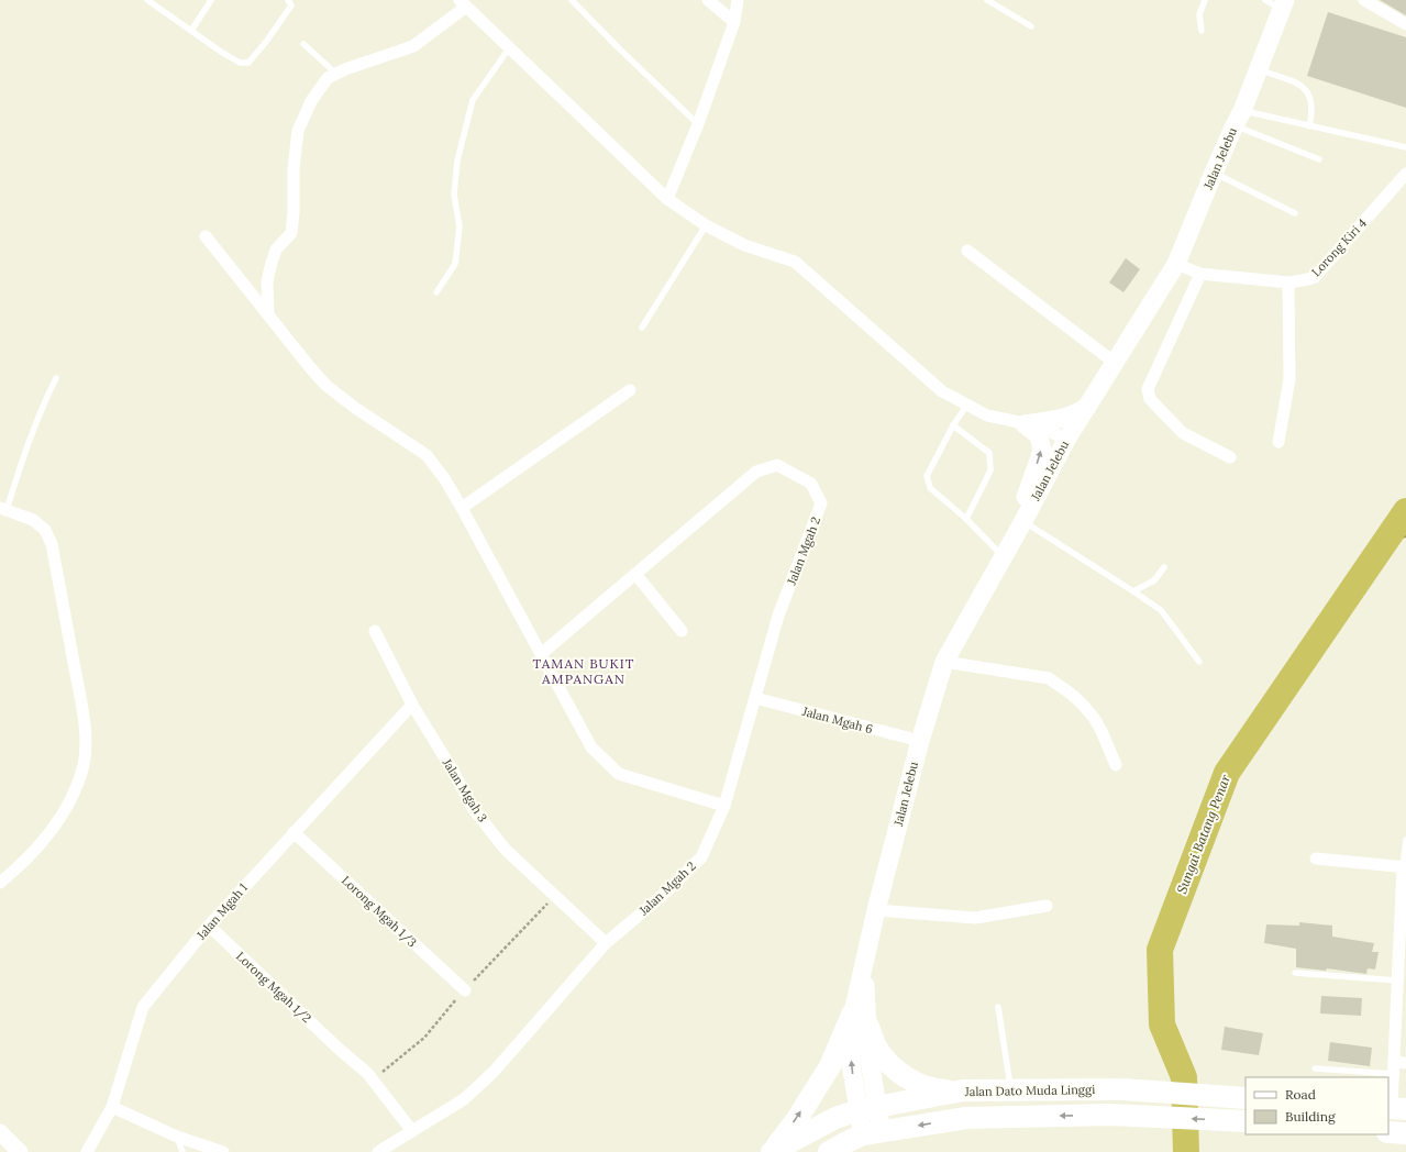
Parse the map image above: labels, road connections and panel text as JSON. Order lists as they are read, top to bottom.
{
  "streets": {
    "highway": ["Jalan Dato Muda Linggi"],
    "main road": ["Jalan Jelebu"],
    "street": [
      "Lorong Kiri 4",
      "Jalan Mgah 2",
      "Jalan Mgah 6",
      "Jalan Mgah 3",
      "Jalan Mgah 1",
      "Lorong Mgah 1/3",
      "Lorong Mgah 1/2"
    ]
  },
  "crossings": [
    ["Jalan Jelebu", "Lorong Kiri 4"],
    ["Jalan Jelebu", "Jalan Mgah 6"],
    ["Jalan Jelebu", "Jalan Dato Muda Linggi"],
    ["Jalan Mgah 2", "Jalan Mgah 6"],
    ["Jalan Mgah 2", "Jalan Mgah 3"],
    ["Jalan Mgah 2", "Lorong Mgah 1/2"],
    ["Jalan Mgah 3", "Jalan Mgah 1"],
    ["Jalan Mgah 1", "Lorong Mgah 1/3"],
    ["Jalan Mgah 1", "Lorong Mgah 1/2"]
  ],
  "districts": ["TAMAN BUKIT AMPANGAN"],
  "water": ["Sungai Batang Penar"],
  "legend": ["Road", "Building"]
}
